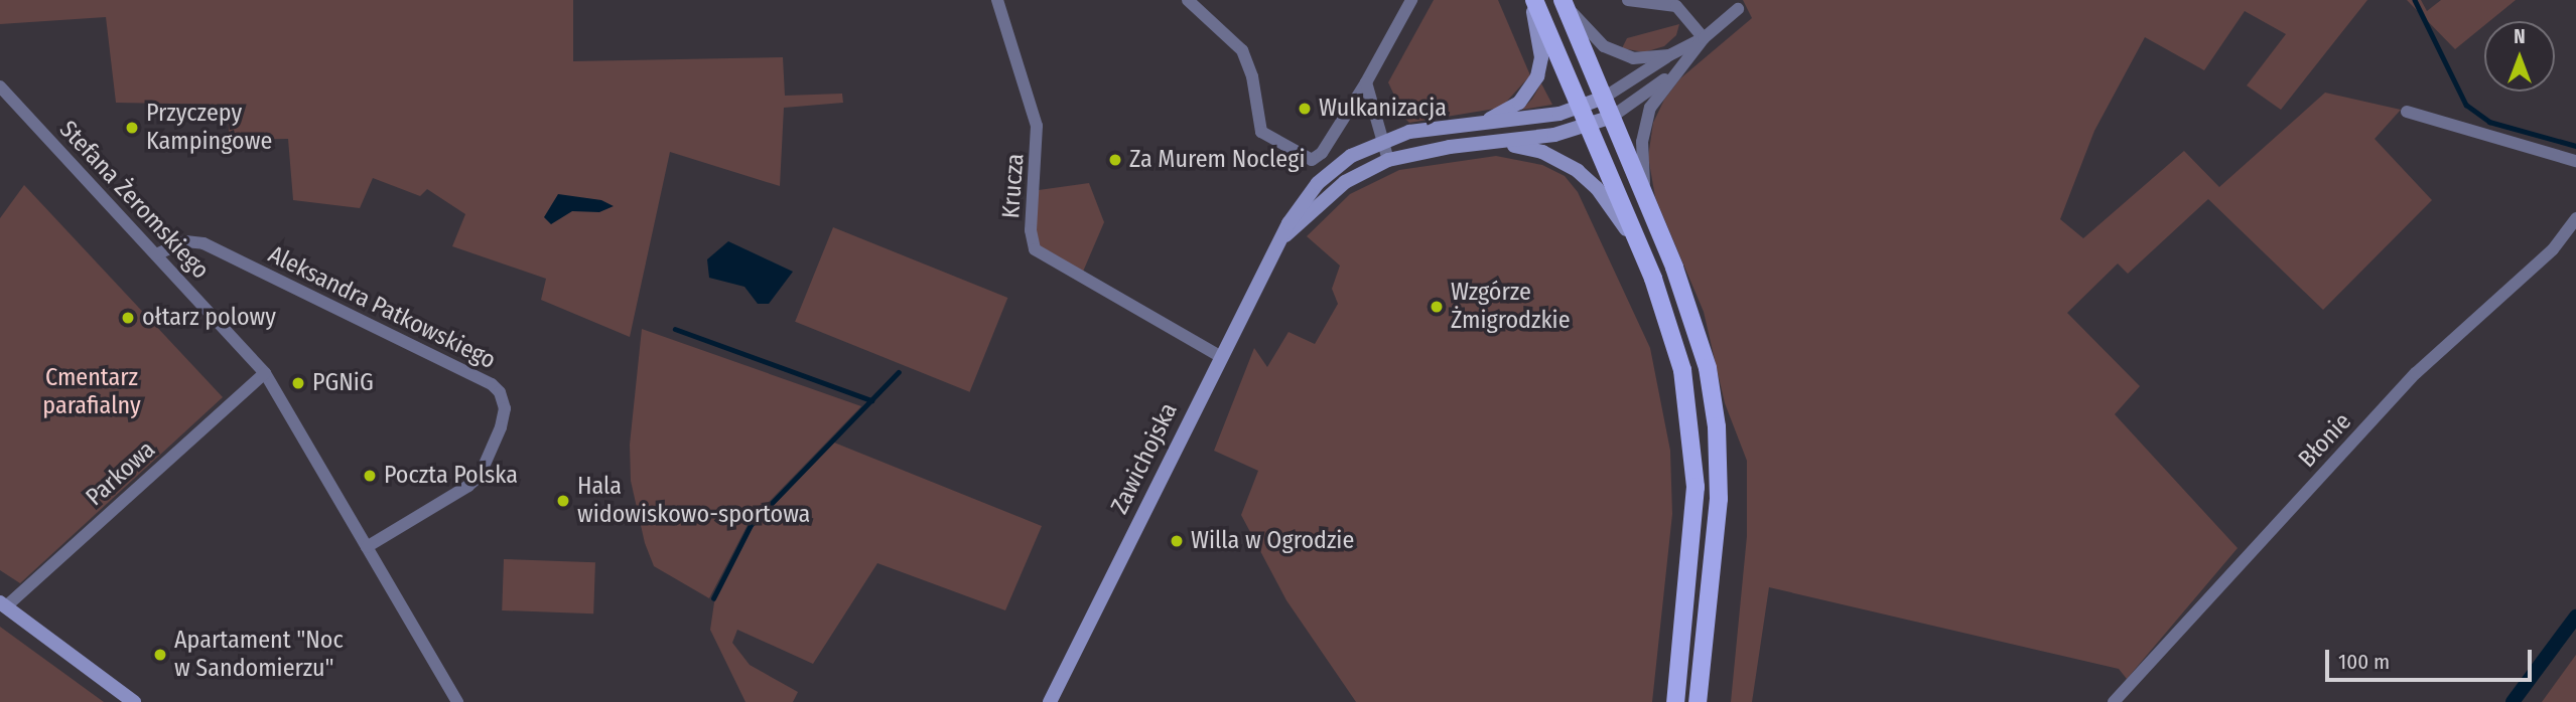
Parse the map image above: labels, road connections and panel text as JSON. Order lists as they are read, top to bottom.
{
  "streets": {
    "street": [
      "Krucza",
      "Stefana Żeromskiego",
      "Aleksandra Patkowskiego",
      "Błonie",
      "Zawichojska",
      "Parkowa"
    ]
  },
  "crossings": [
    ["Krucza", "Zawichojska"],
    ["Stefana Żeromskiego", "Aleksandra Patkowskiego"],
    ["Stefana Żeromskiego", "Parkowa"]
  ],
  "parks": ["Cmentarz parafialny"],
  "places": [
    "Wulkanizacja",
    "Przyczepy Kampingowe",
    "Za Murem Noclegi",
    "Wzgórze Żmigrodzkie",
    "ołtarz polowy",
    "PGNiG",
    "Poczta Polska",
    "Hala widowiskowo-sportowa",
    "Willa w Ogrodzie",
    "Apartament \"Noc w Sandomierzu\""
  ],
  "scale_bar": "100 m",
  "north": "top"
}
